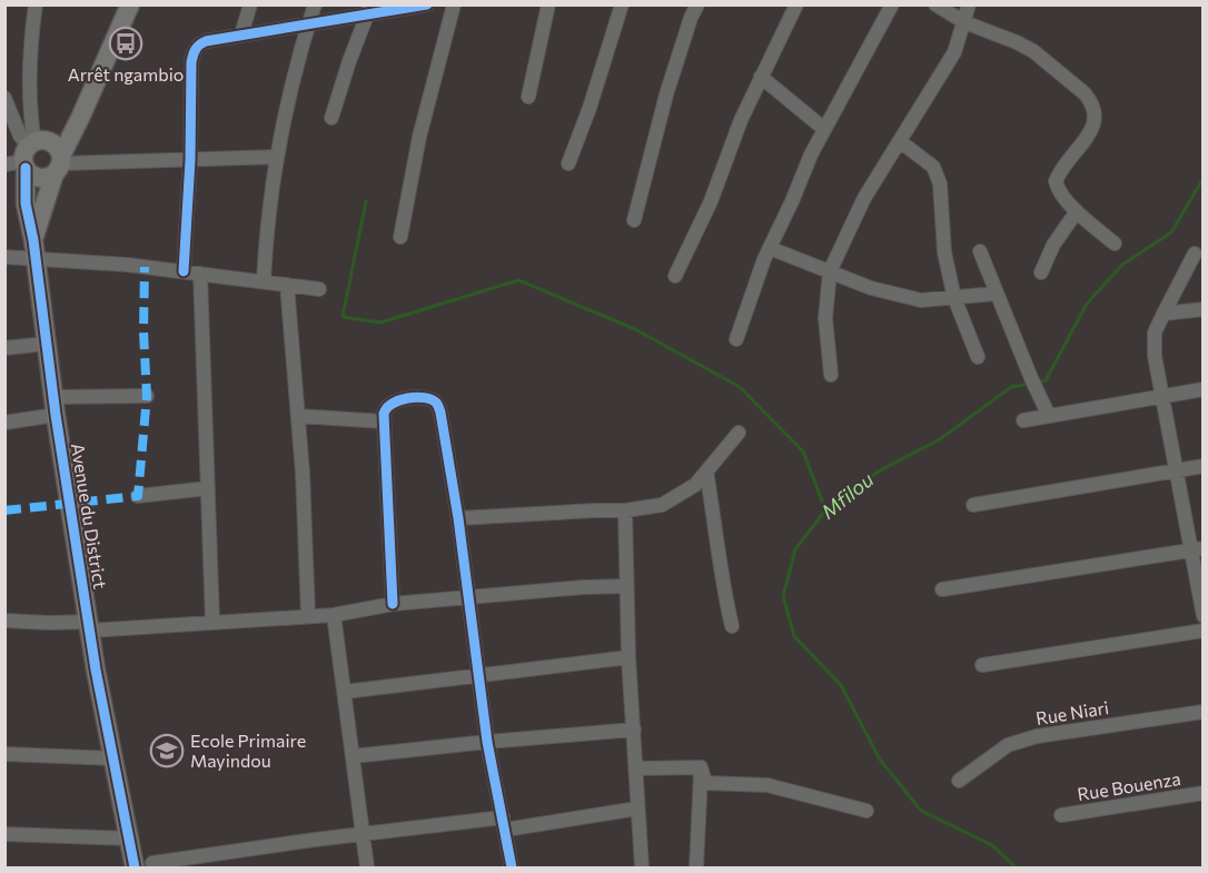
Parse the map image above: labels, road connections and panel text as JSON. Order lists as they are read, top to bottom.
{
  "streets": {
    "street": ["Avenue du District", "Rue Niari", "Rue Bouenza"]
  },
  "water": ["Mfilou"],
  "places": {
    "bus stop": ["Arrêt ngambio"],
    "school or university": ["Ecole Primaire Mayindou"]
  }
}
